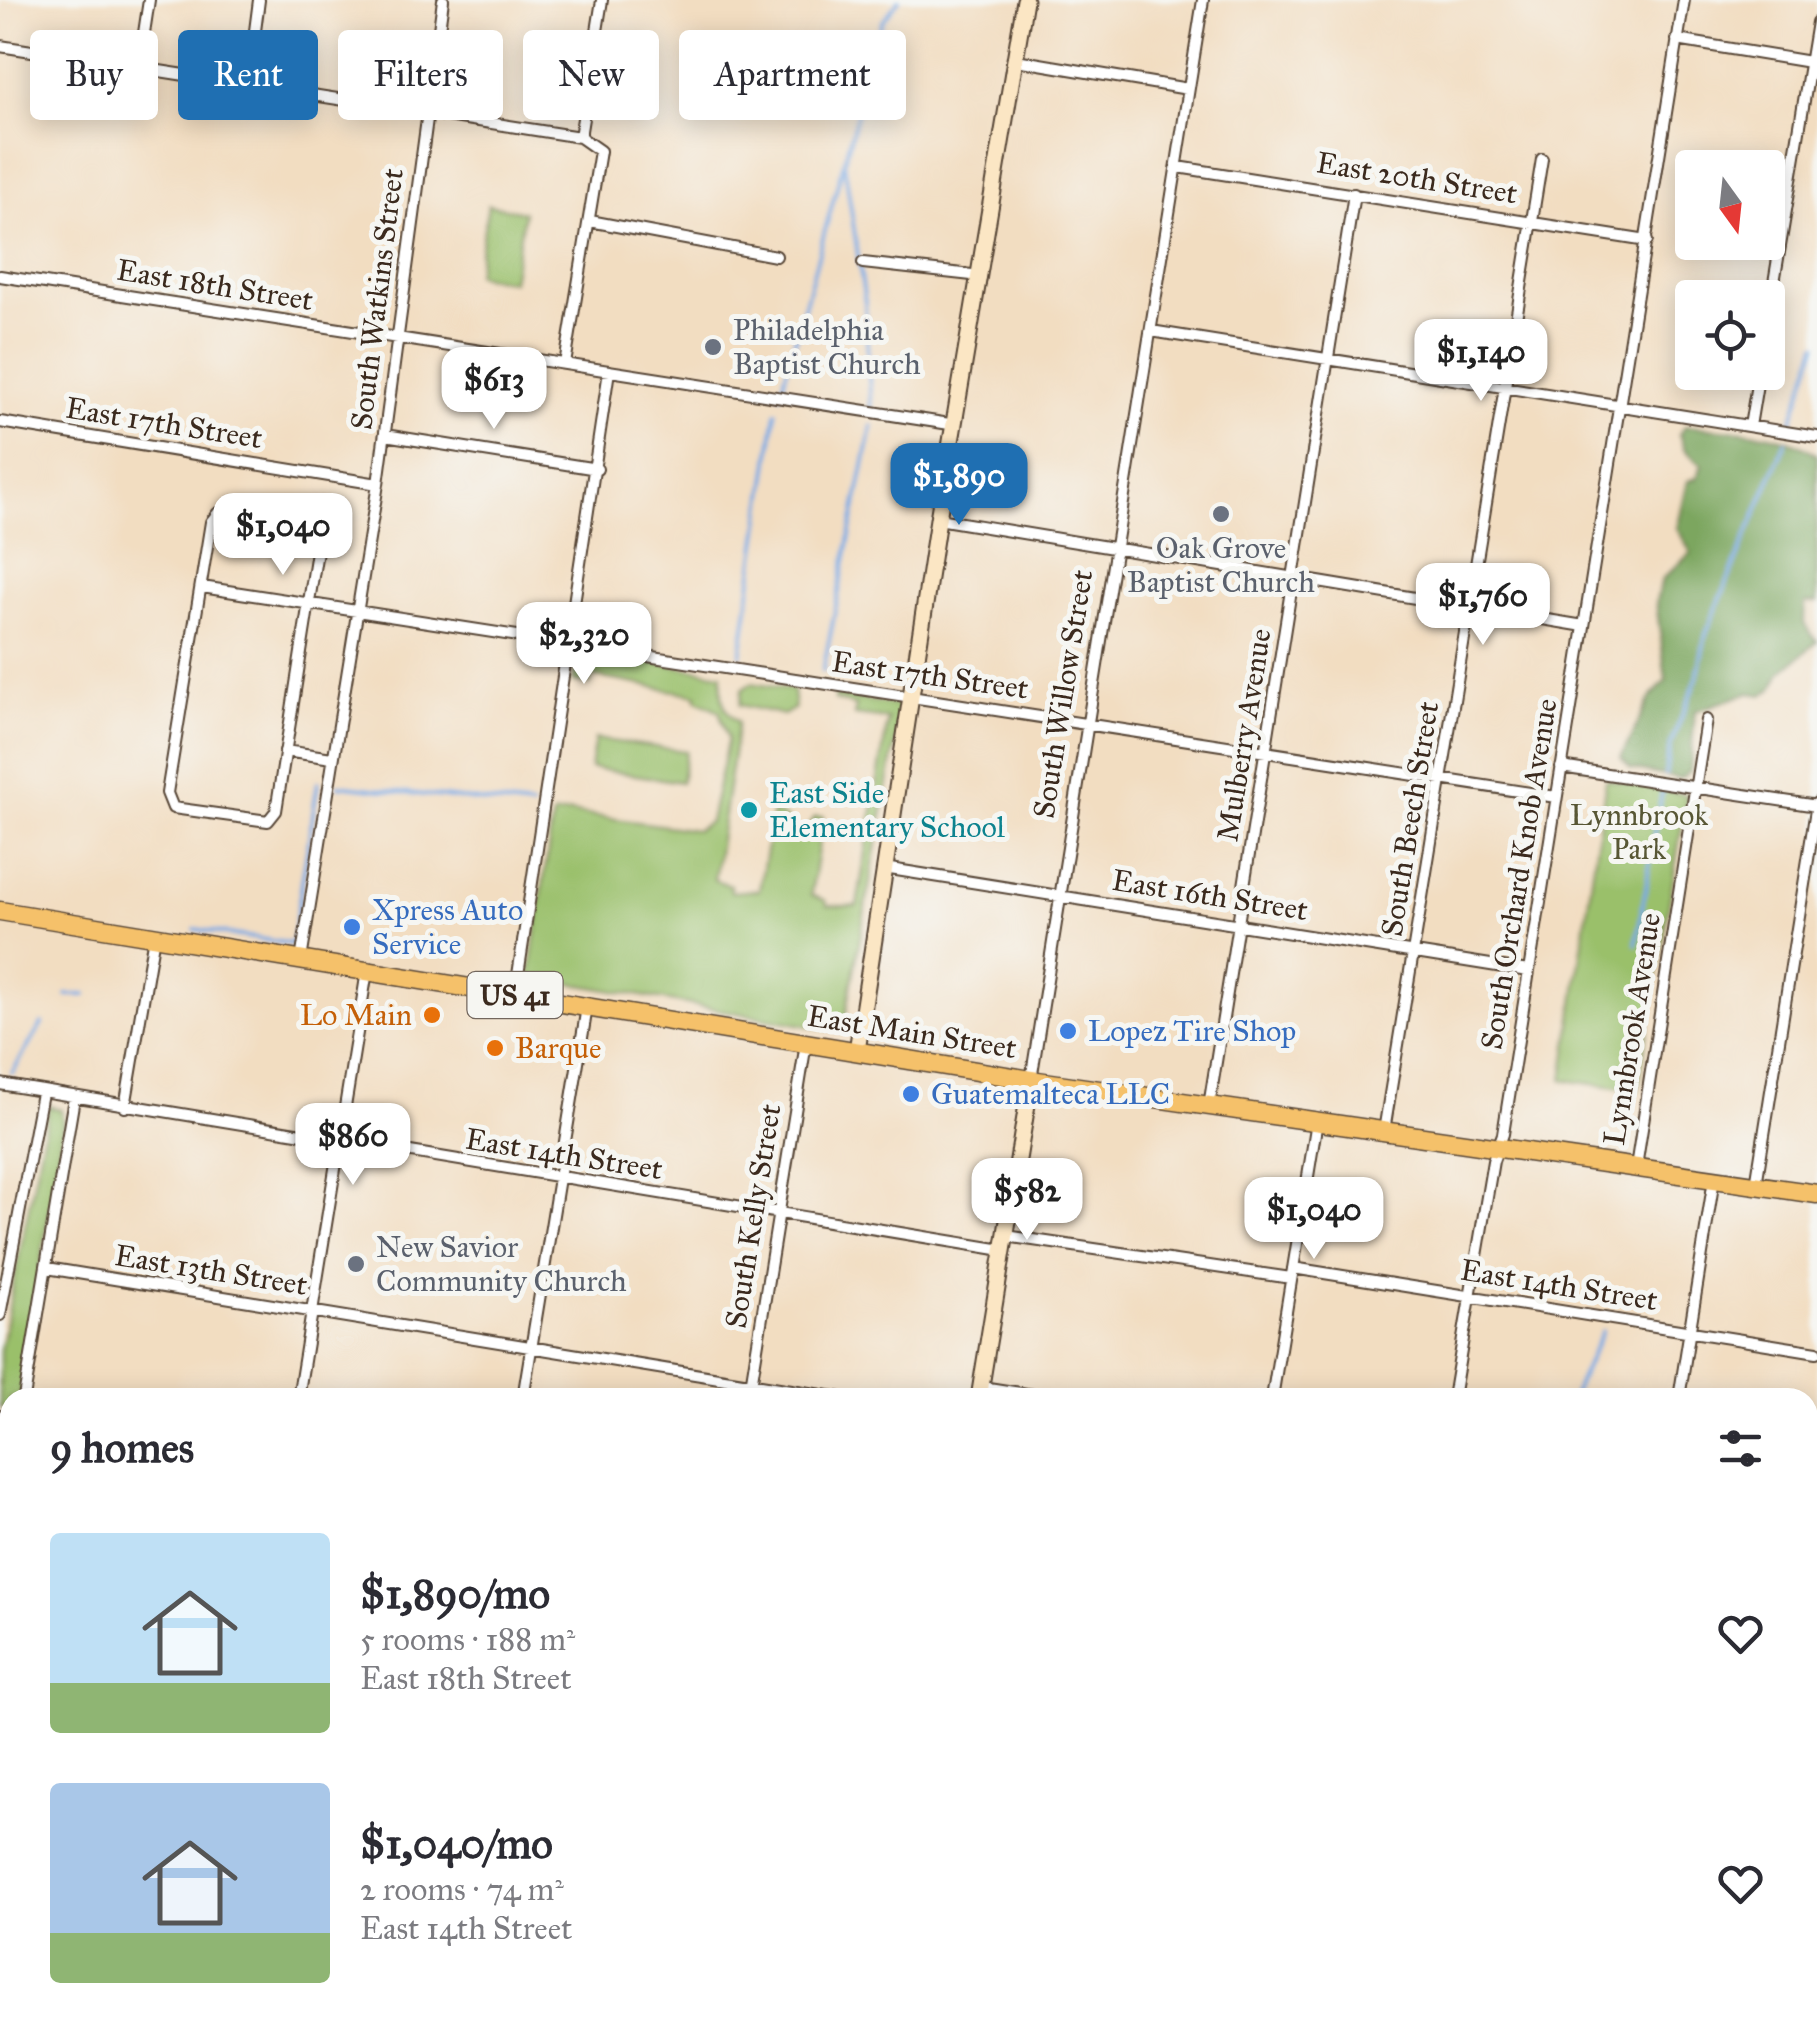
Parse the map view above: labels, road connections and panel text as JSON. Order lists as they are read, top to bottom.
{
  "streets": {
    "main road": ["South Willow Street", "US 41", "East Main Street"],
    "street": [
      "East 20th Street",
      "East 18th Street",
      "South Watkins Street",
      "East 17th Street",
      "Mulberry Avenue",
      "South Beech Street",
      "South Orchard Knob Avenue",
      "East 16th Street",
      "Lynnbrook Avenue",
      "East 14th Street",
      "South Kelly Street",
      "East 13th Street"
    ]
  },
  "crossings": [
    ["East 20th Street", "South Willow Street"],
    ["East 20th Street", "Mulberry Avenue"],
    ["East 20th Street", "South Beech Street"],
    ["East 20th Street", "South Orchard Knob Avenue"],
    ["East 18th Street", "South Watkins Street"],
    ["South Watkins Street", "East 17th Street"],
    ["South Watkins Street", "East Main Street"],
    ["East 17th Street", "South Willow Street"],
    ["East 17th Street", "Mulberry Avenue"],
    ["East 17th Street", "South Beech Street"],
    ["East 17th Street", "South Orchard Knob Avenue"],
    ["South Willow Street", "East 16th Street"],
    ["South Willow Street", "East Main Street"],
    ["South Willow Street", "East 14th Street"],
    ["Mulberry Avenue", "East 16th Street"],
    ["Mulberry Avenue", "East Main Street"],
    ["South Beech Street", "East 16th Street"],
    ["South Beech Street", "East Main Street"],
    ["South Orchard Knob Avenue", "East 16th Street"],
    ["South Orchard Knob Avenue", "East Main Street"],
    ["South Orchard Knob Avenue", "East 14th Street"],
    ["Lynnbrook Avenue", "East Main Street"],
    ["East Main Street", "South Kelly Street"],
    ["East 14th Street", "South Kelly Street"],
    ["South Kelly Street", "East 13th Street"]
  ],
  "parks": ["Lynnbrook Park"],
  "places": [
    "Philadelphia Baptist Church",
    "Oak Grove Baptist Church",
    "East Side Elementary School",
    "Xpress Auto Service",
    "Lo Main",
    "Lopez Tire Shop",
    "Barque",
    "Guatemalteca LLC",
    "New Savior Community Church"
  ],
  "north": "bottom",
  "page": {
    "chip": [
      "Buy",
      "Rent",
      "Filters",
      "New",
      "Apartment"
    ],
    "price": [
      "$1,140",
      "$613",
      "$1,890",
      "$1,040",
      "$1,760",
      "$2,320",
      "$860",
      "$582",
      "$1,040"
    ],
    "heading": "9 homes",
    "list": [
      {
        "name": "$1,890/mo",
        "note": "5 rooms · 188 m² · East 18th Street"
      },
      {
        "name": "$1,040/mo",
        "note": "2 rooms · 74 m² · East 14th Street"
      }
    ]
  }
}
